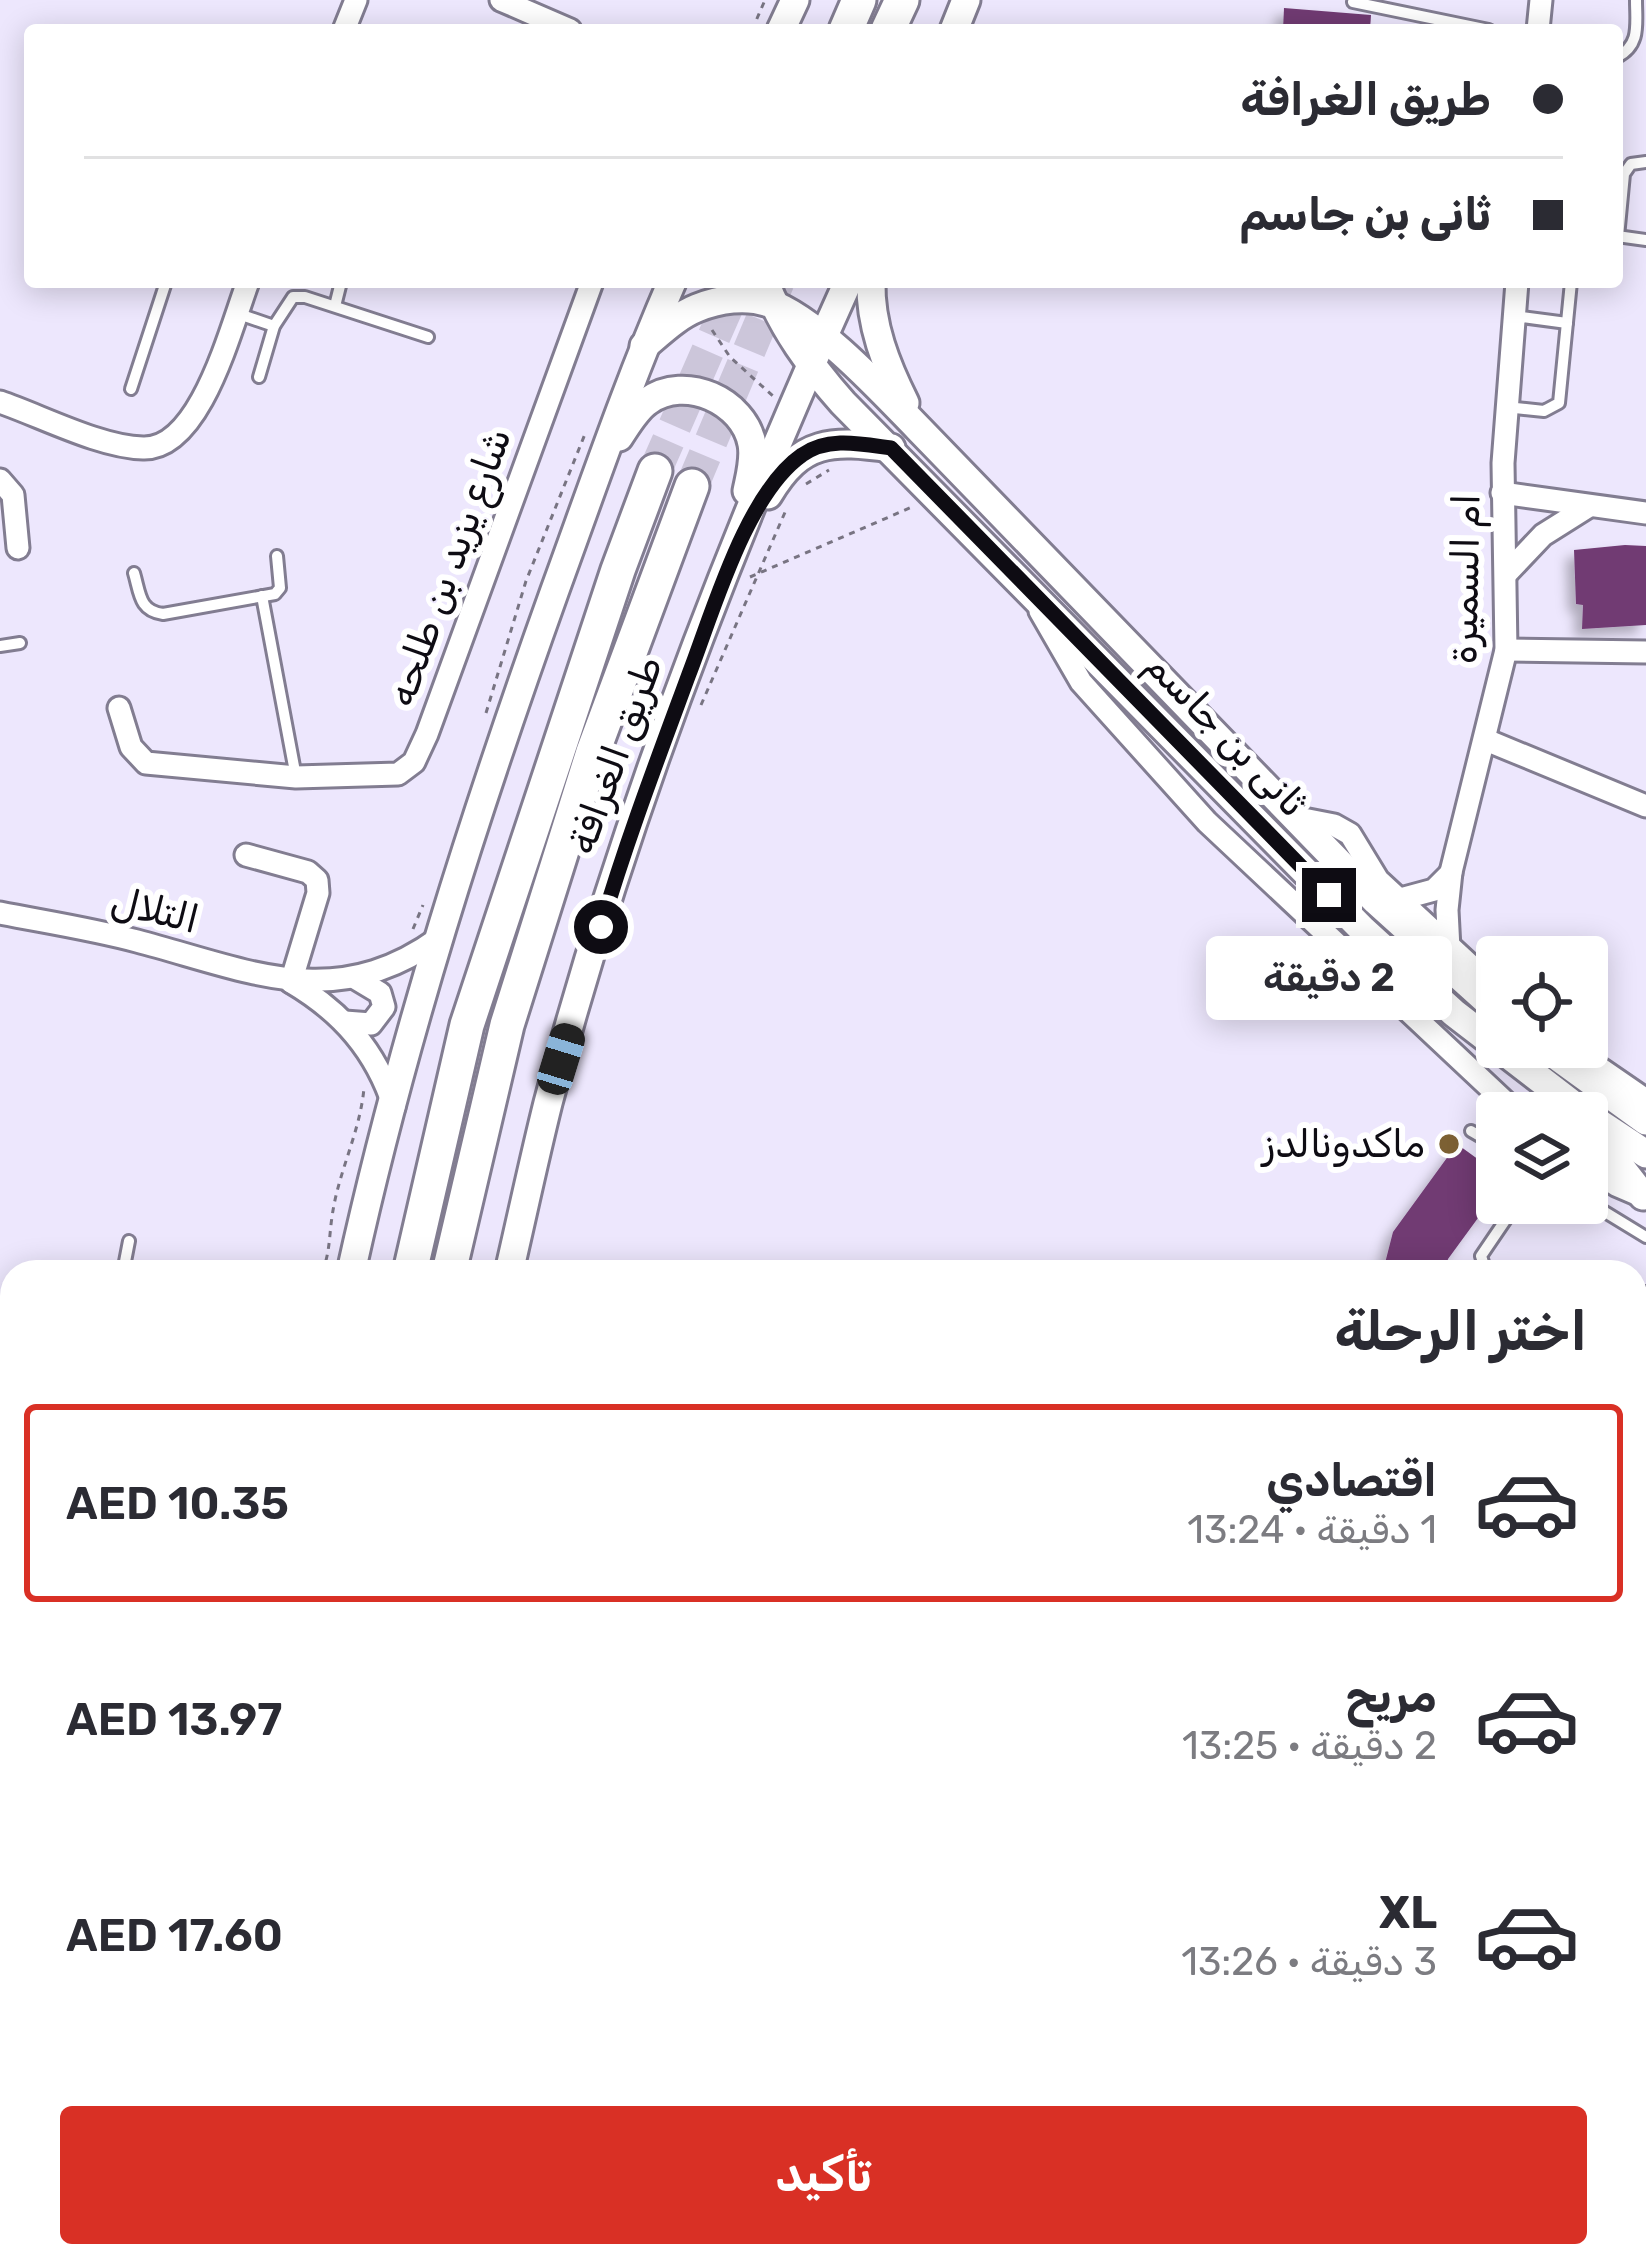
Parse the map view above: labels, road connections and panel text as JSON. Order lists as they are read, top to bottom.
{
  "streets": {
    "highway": ["طريق الغرافة"],
    "main road": ["ثانى بن جاسم"],
    "street": ["شارع يزيد بن طلحه", "ام السميرة", "التلال"]
  },
  "crossings": [
    ["ام السميرة", "ثانى بن جاسم"],
    ["ثانى بن جاسم", "طريق الغرافة"]
  ],
  "places": ["ماكدونالدز"],
  "page": {
    "banner": ["طريق الغرافة", "ثانى بن جاسم"],
    "bubble": "2 دقيقة",
    "heading": "اختر الرحلة",
    "list": [
      {
        "name": "اقتصادي",
        "note": "1 دقيقة · 13:24",
        "value": "AED 10.35"
      },
      {
        "name": "مريح",
        "note": "2 دقيقة · 13:25",
        "value": "AED 13.97"
      },
      {
        "name": "XL",
        "note": "3 دقيقة · 13:26",
        "value": "AED 17.60"
      }
    ],
    "buttons": "تأكيد"
  }
}
